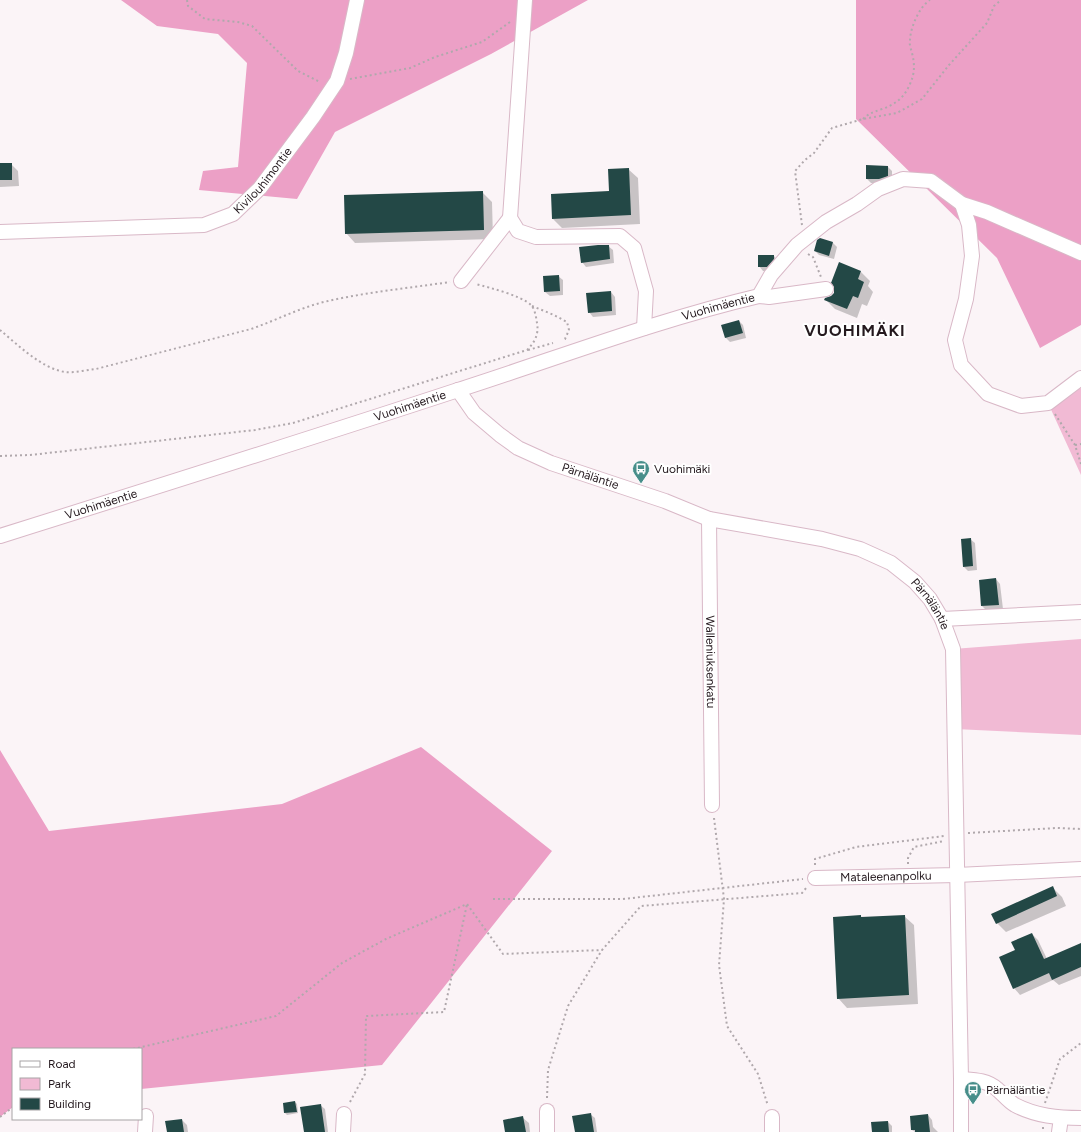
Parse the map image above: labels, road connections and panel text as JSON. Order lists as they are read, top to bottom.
{
  "streets": {
    "street": [
      "Kivilouhimontie",
      "Vuohimäentie",
      "Pärnäläntie",
      "Walleniuksenkatu",
      "Mataleenanpolku"
    ]
  },
  "crossings": [
    ["Vuohimäentie", "Pärnäläntie"],
    ["Pärnäläntie", "Walleniuksenkatu"],
    ["Pärnäläntie", "Mataleenanpolku"]
  ],
  "districts": ["VUOHIMÄKI"],
  "places": {
    "bus stop": ["Vuohimäki", "Pärnäläntie"]
  },
  "legend": ["Road", "Park", "Building"]
}
